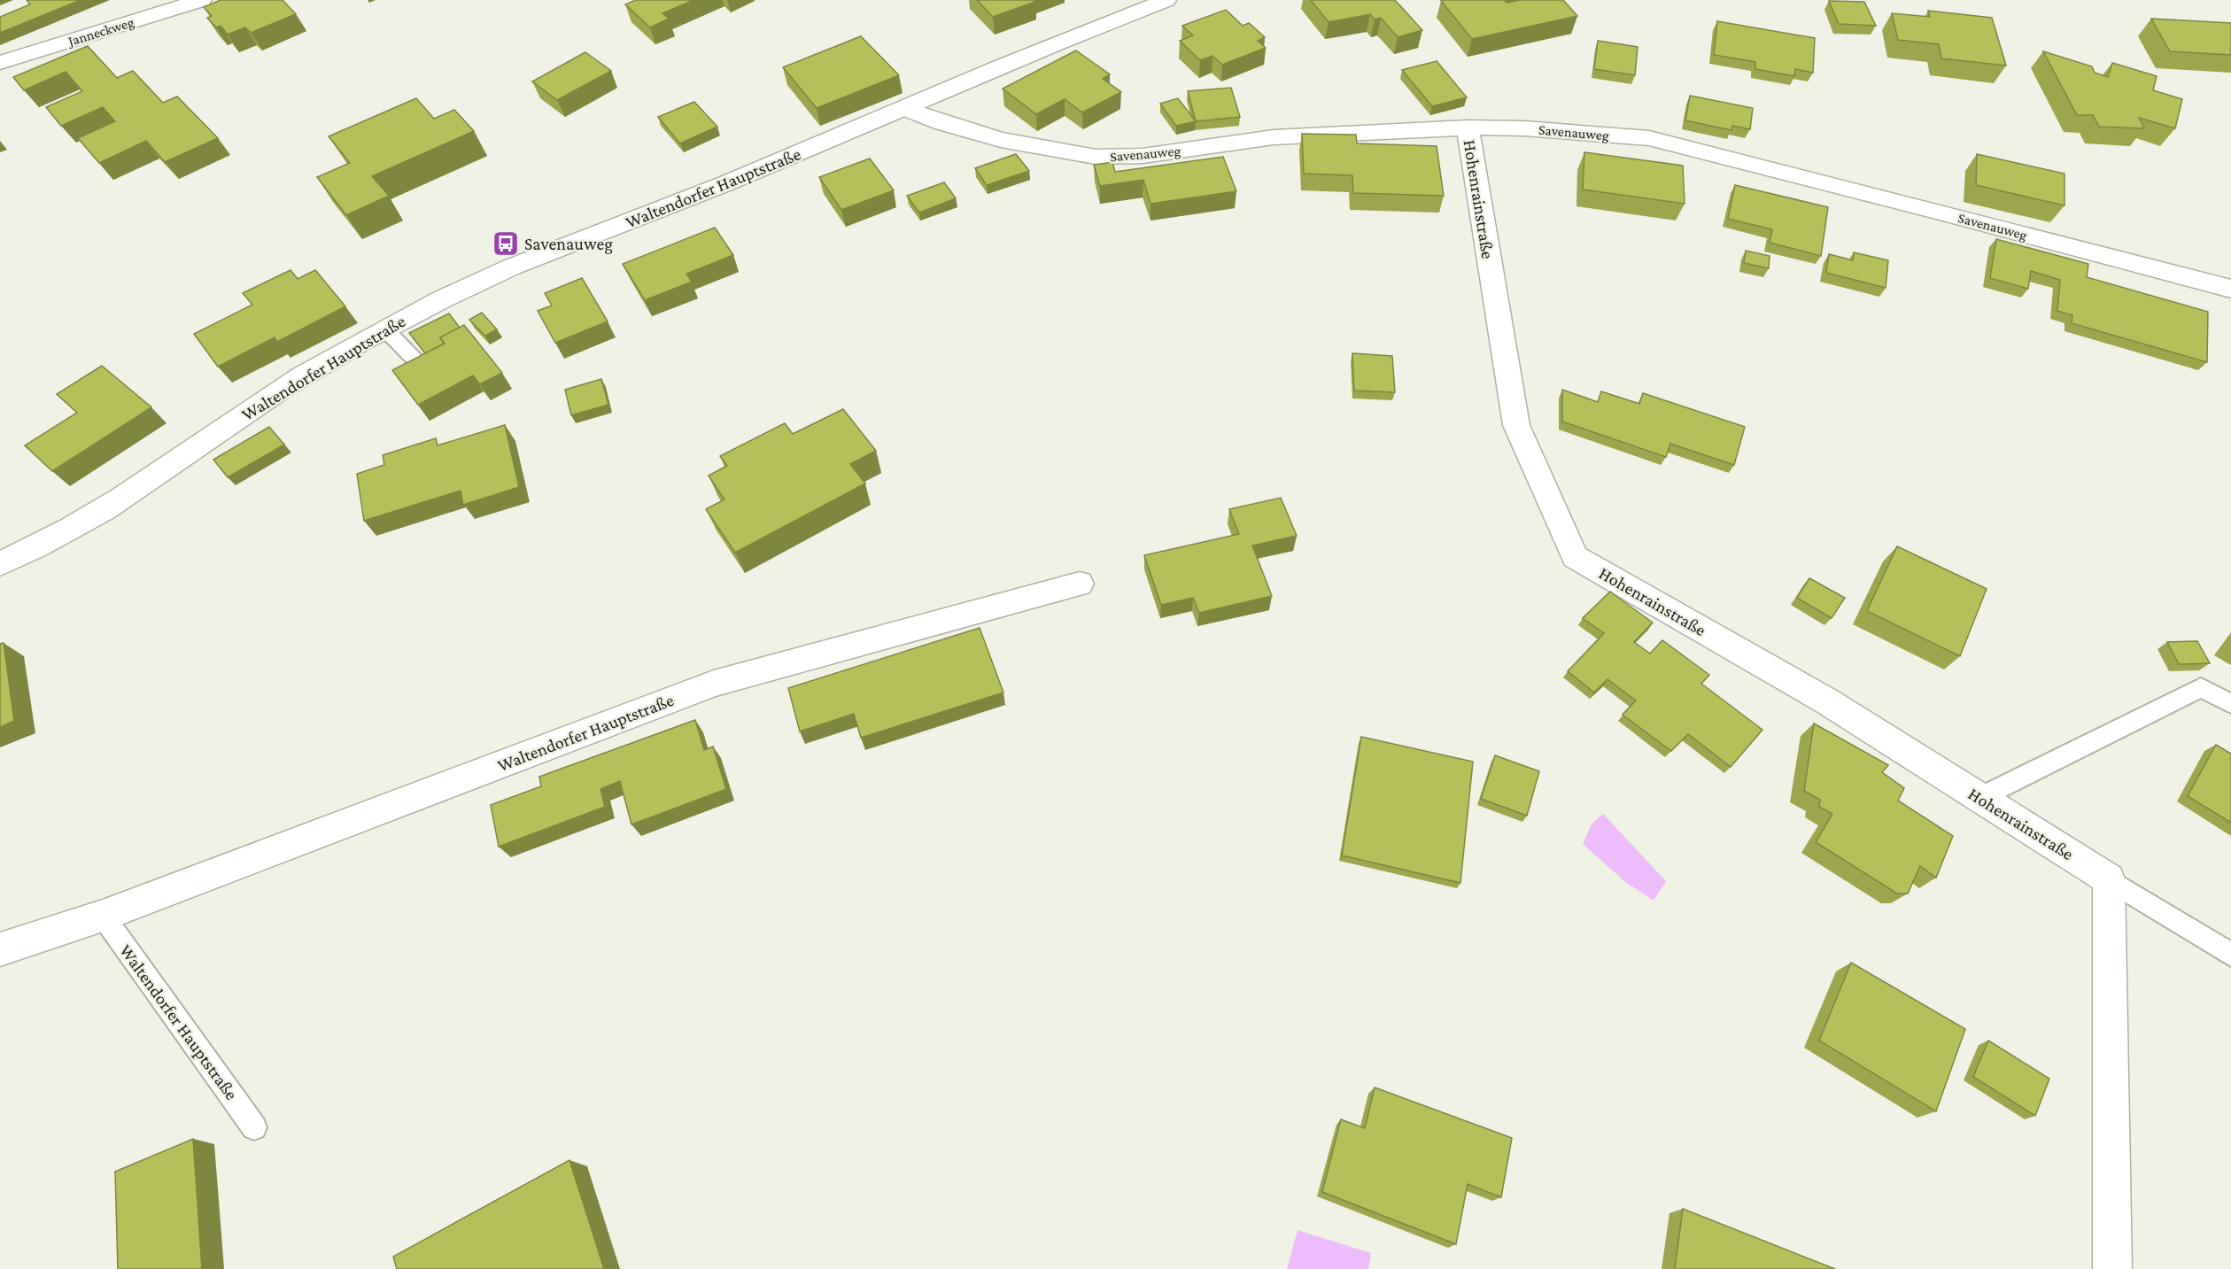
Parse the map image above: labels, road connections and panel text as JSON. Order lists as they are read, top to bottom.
{
  "streets": {
    "street": [
      "Janneckweg",
      "Savenauweg",
      "Waltendorfer Hauptstraße",
      "Hohenrainstraße"
    ]
  },
  "crossings": [
    ["Savenauweg", "Waltendorfer Hauptstraße"],
    ["Savenauweg", "Hohenrainstraße"]
  ],
  "places": {
    "bus stop": ["Savenauweg"]
  }
}
